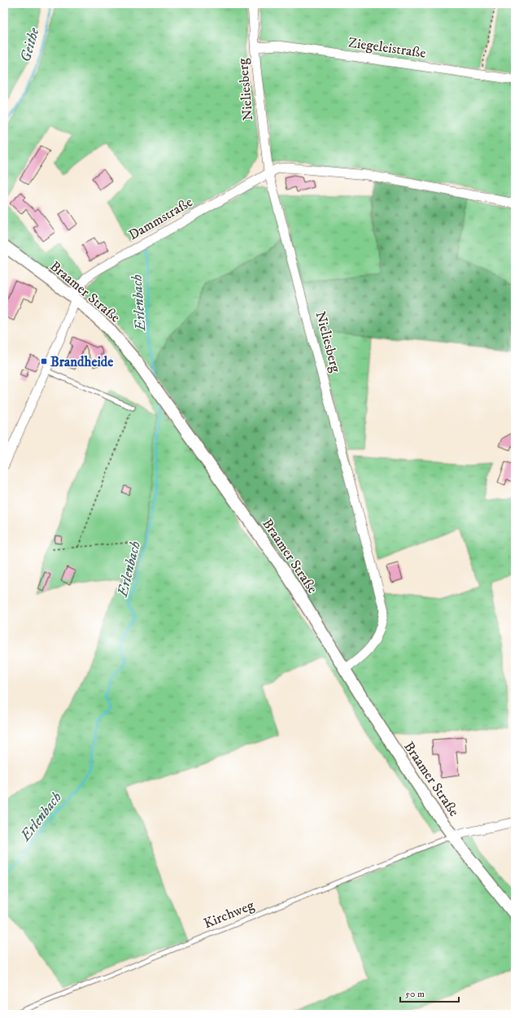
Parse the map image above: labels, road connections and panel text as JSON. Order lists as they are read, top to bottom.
{
  "streets": {
    "street": [
      "Ziegeleistraße",
      "Nieliesberg",
      "Dammstraße",
      "Braamer Straße"
    ],
    "lane": ["Kirchweg"]
  },
  "crossings": [
    ["Ziegeleistraße", "Nieliesberg"],
    ["Nieliesberg", "Dammstraße"],
    ["Nieliesberg", "Braamer Straße"],
    ["Dammstraße", "Braamer Straße"],
    ["Braamer Straße", "Kirchweg"]
  ],
  "water": ["Geithe", "Erlenbach"],
  "places": {
    "transit": ["Brandheide"]
  },
  "scale_bar": "50 m"
}
